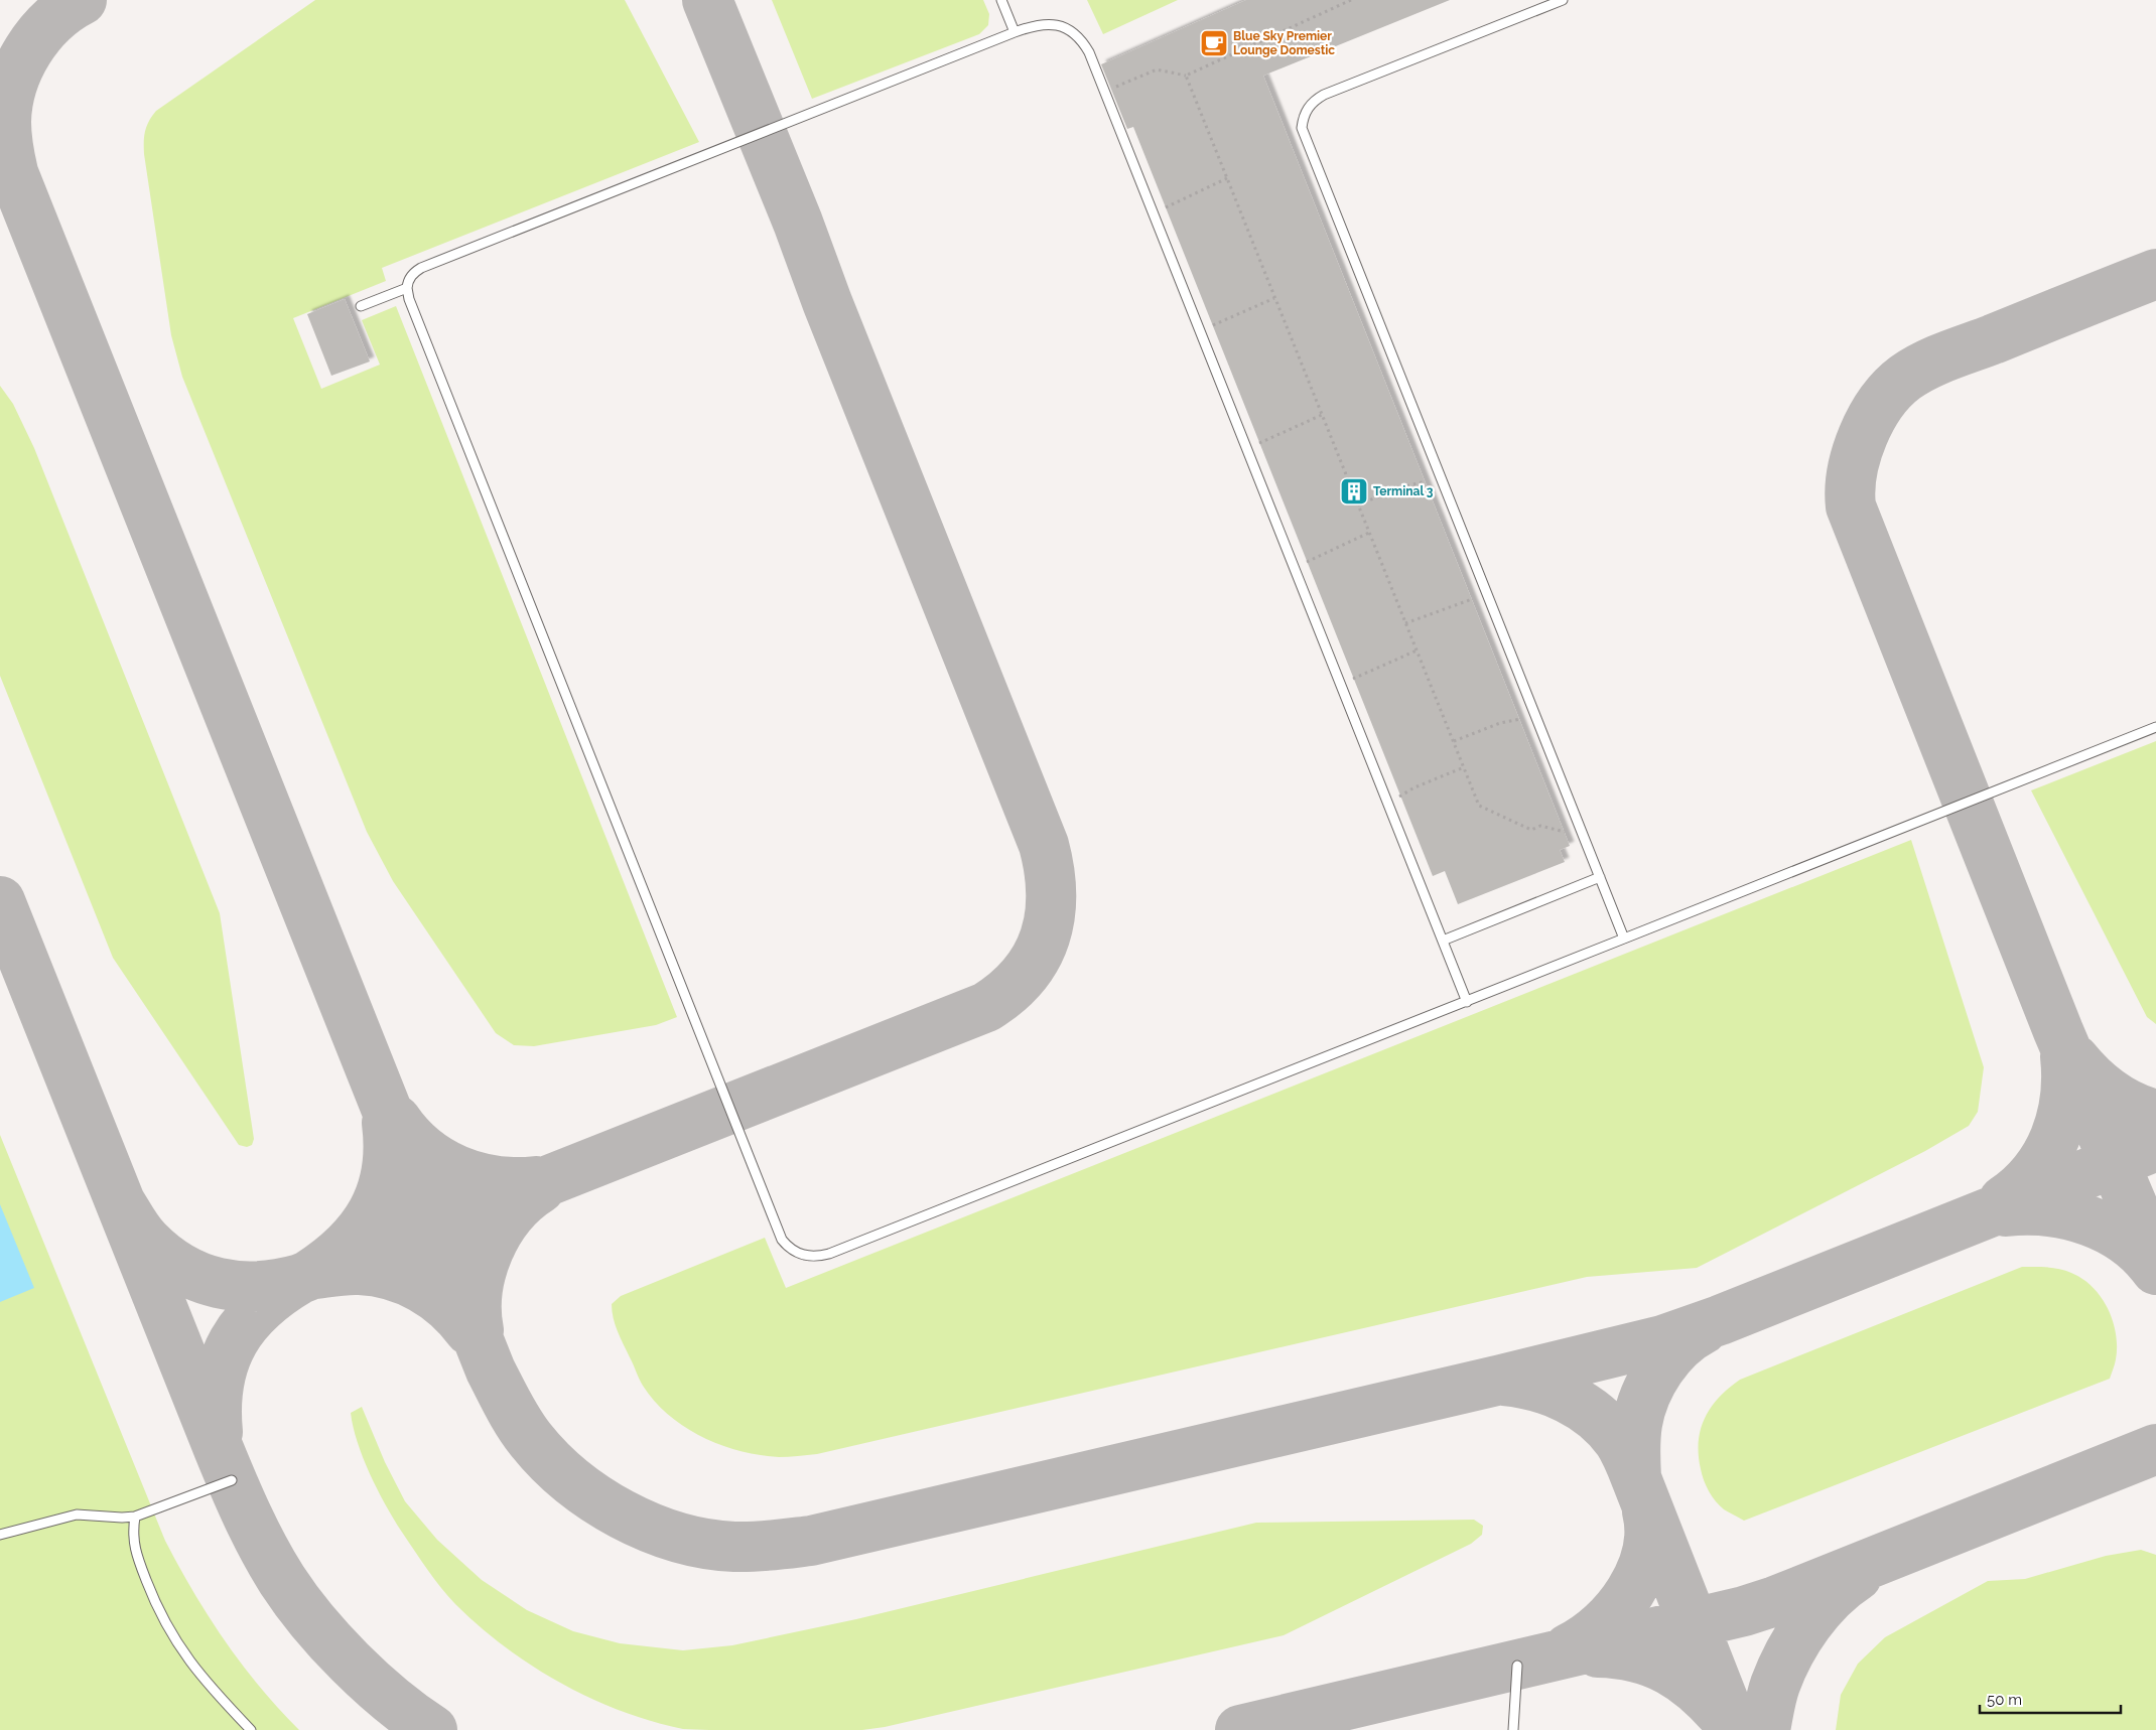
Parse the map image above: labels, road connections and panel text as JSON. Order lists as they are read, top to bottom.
{
  "places": {
    "cafe": ["Blue Sky Premier Lounge Domestic"],
    "building": ["Terminal 3"]
  },
  "scale_bar": "50 m"
}
